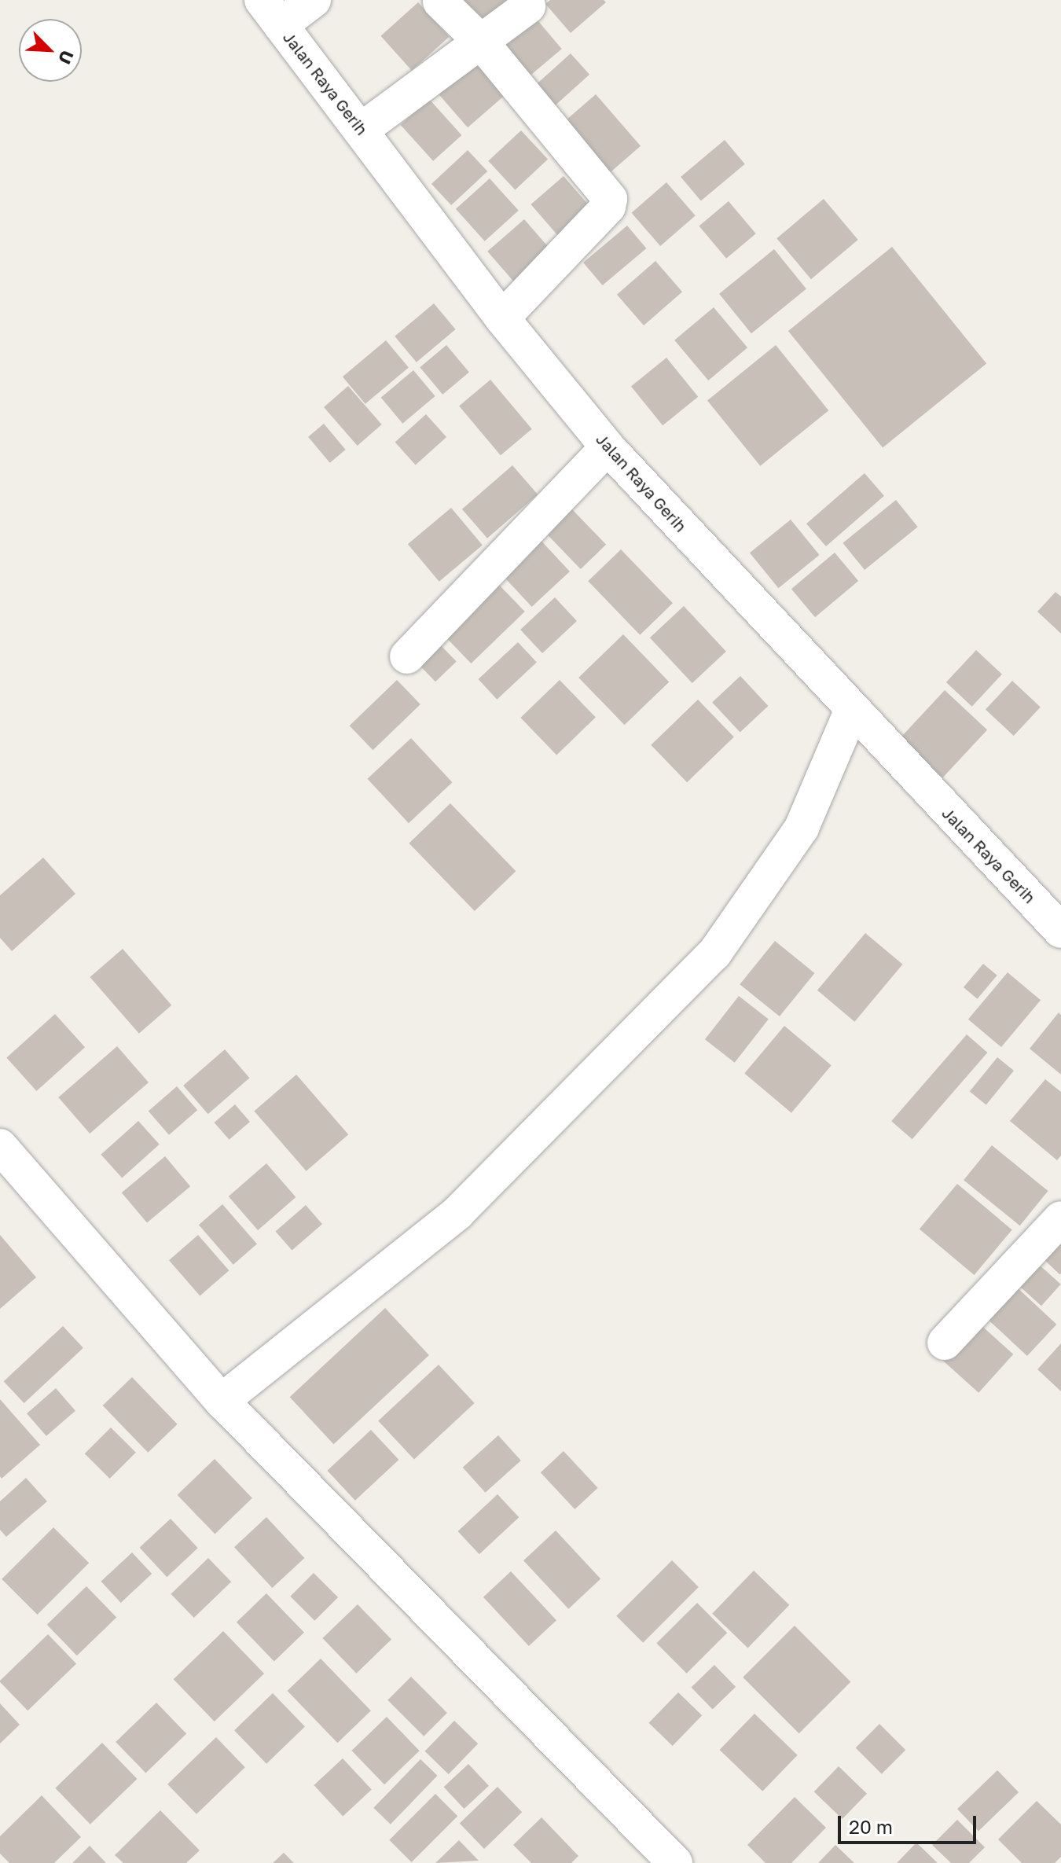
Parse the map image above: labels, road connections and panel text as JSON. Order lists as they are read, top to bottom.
{
  "streets": {
    "street": ["Jalan Raya Gerih"]
  },
  "scale_bar": "20 m",
  "north": "bottom right"
}
